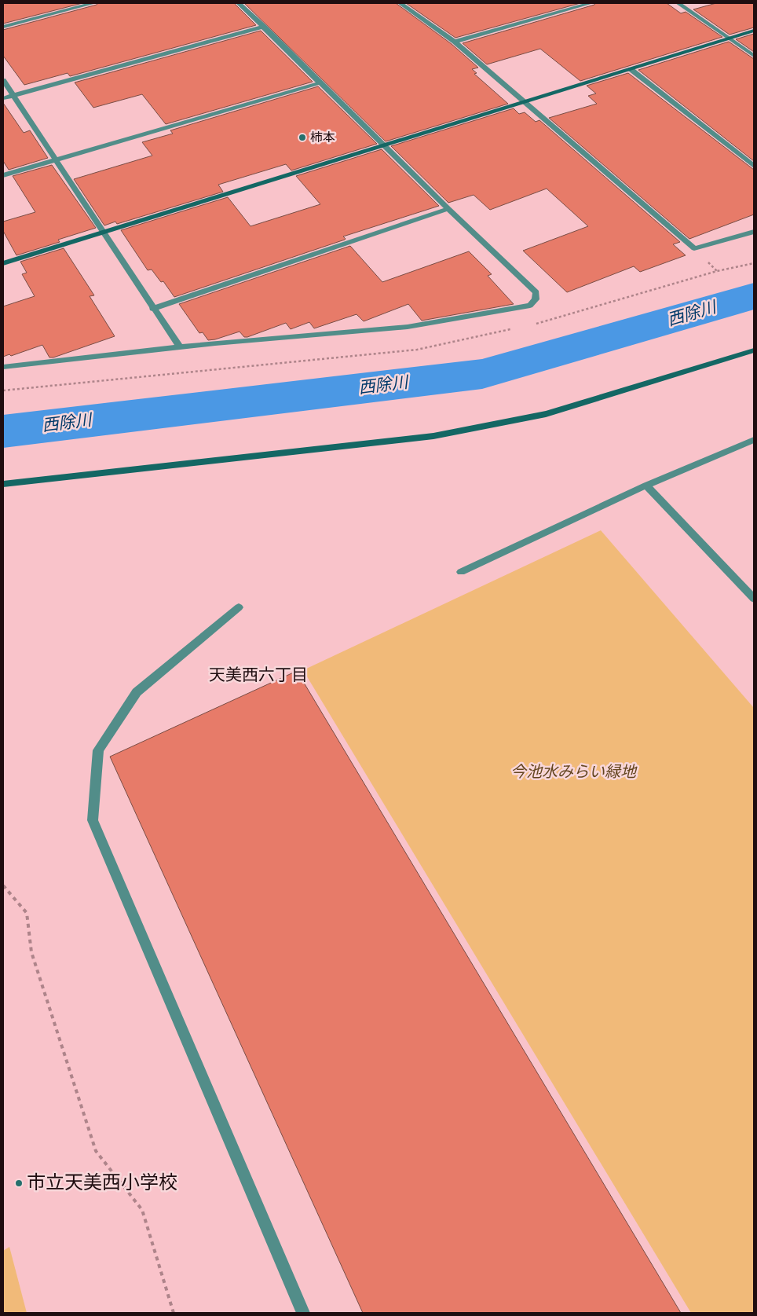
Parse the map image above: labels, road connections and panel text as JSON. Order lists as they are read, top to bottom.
{
  "districts": ["天美西六丁目"],
  "water": ["西除川"],
  "parks": ["今池水みらい緑地"],
  "places": ["柿本", "市立天美西小学校"]
}
